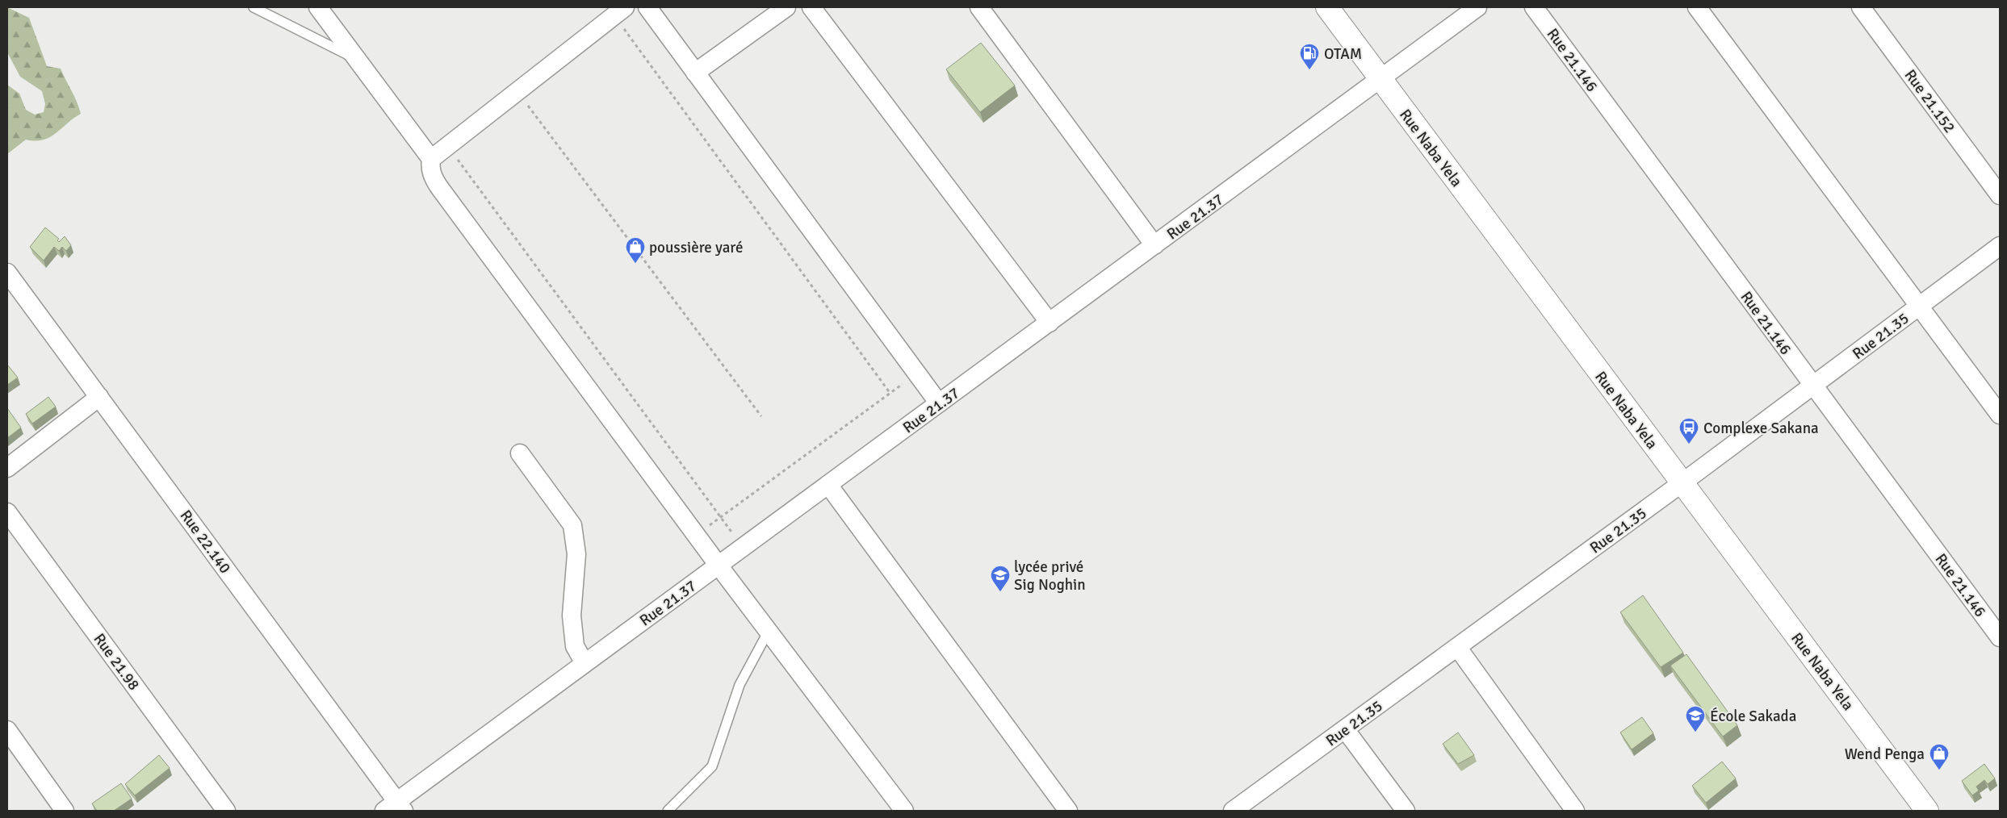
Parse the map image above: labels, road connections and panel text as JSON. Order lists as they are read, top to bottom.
{
  "streets": {
    "street": [
      "Rue 21.146",
      "Rue 21.152",
      "Rue Naba Yela",
      "Rue 21.37",
      "Rue 21.35",
      "Rue 22.140",
      "Rue 21.98"
    ]
  },
  "crossings": [
    ["Rue 21.146", "Rue 21.35"],
    ["Rue Naba Yela", "Rue 21.37"],
    ["Rue Naba Yela", "Rue 21.35"],
    ["Rue 21.37", "Rue 22.140"]
  ],
  "places": {
    "fuel station": ["OTAM"],
    "shop": ["poussière yaré", "Wend Penga"],
    "bus stop": ["Complexe Sakana"],
    "school or university": ["lycée privé Sig Noghin", "École Sakada"]
  }
}
